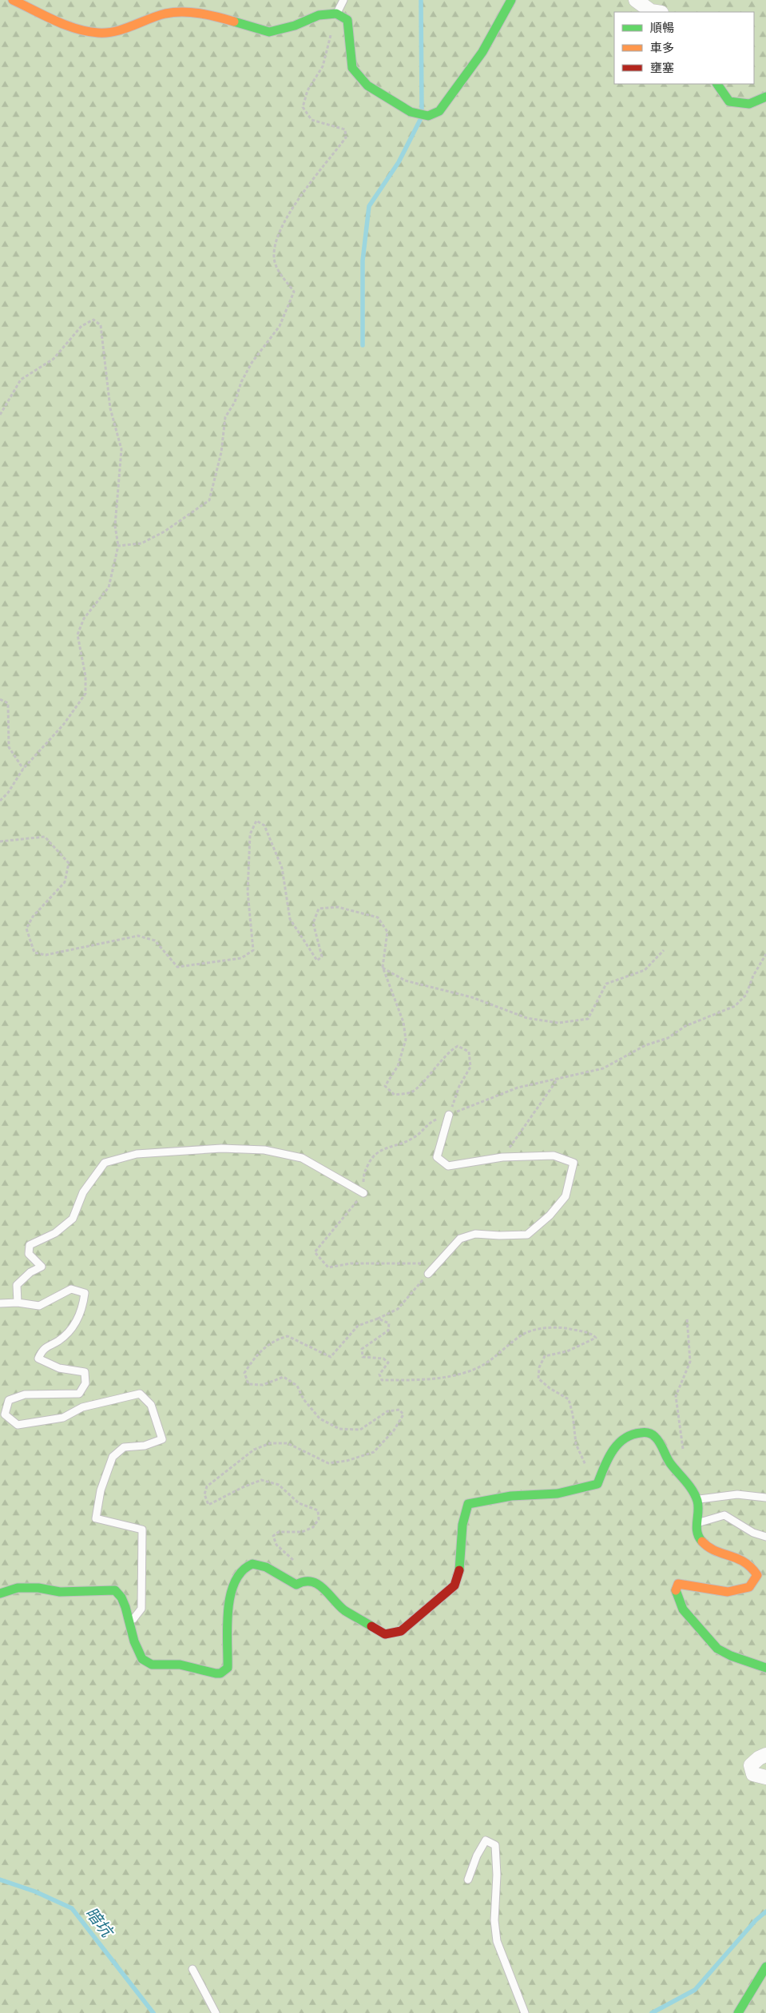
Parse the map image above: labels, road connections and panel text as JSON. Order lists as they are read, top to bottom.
{
  "water": ["暗坑"],
  "legend": ["順暢", "車多", "壅塞"]
}
